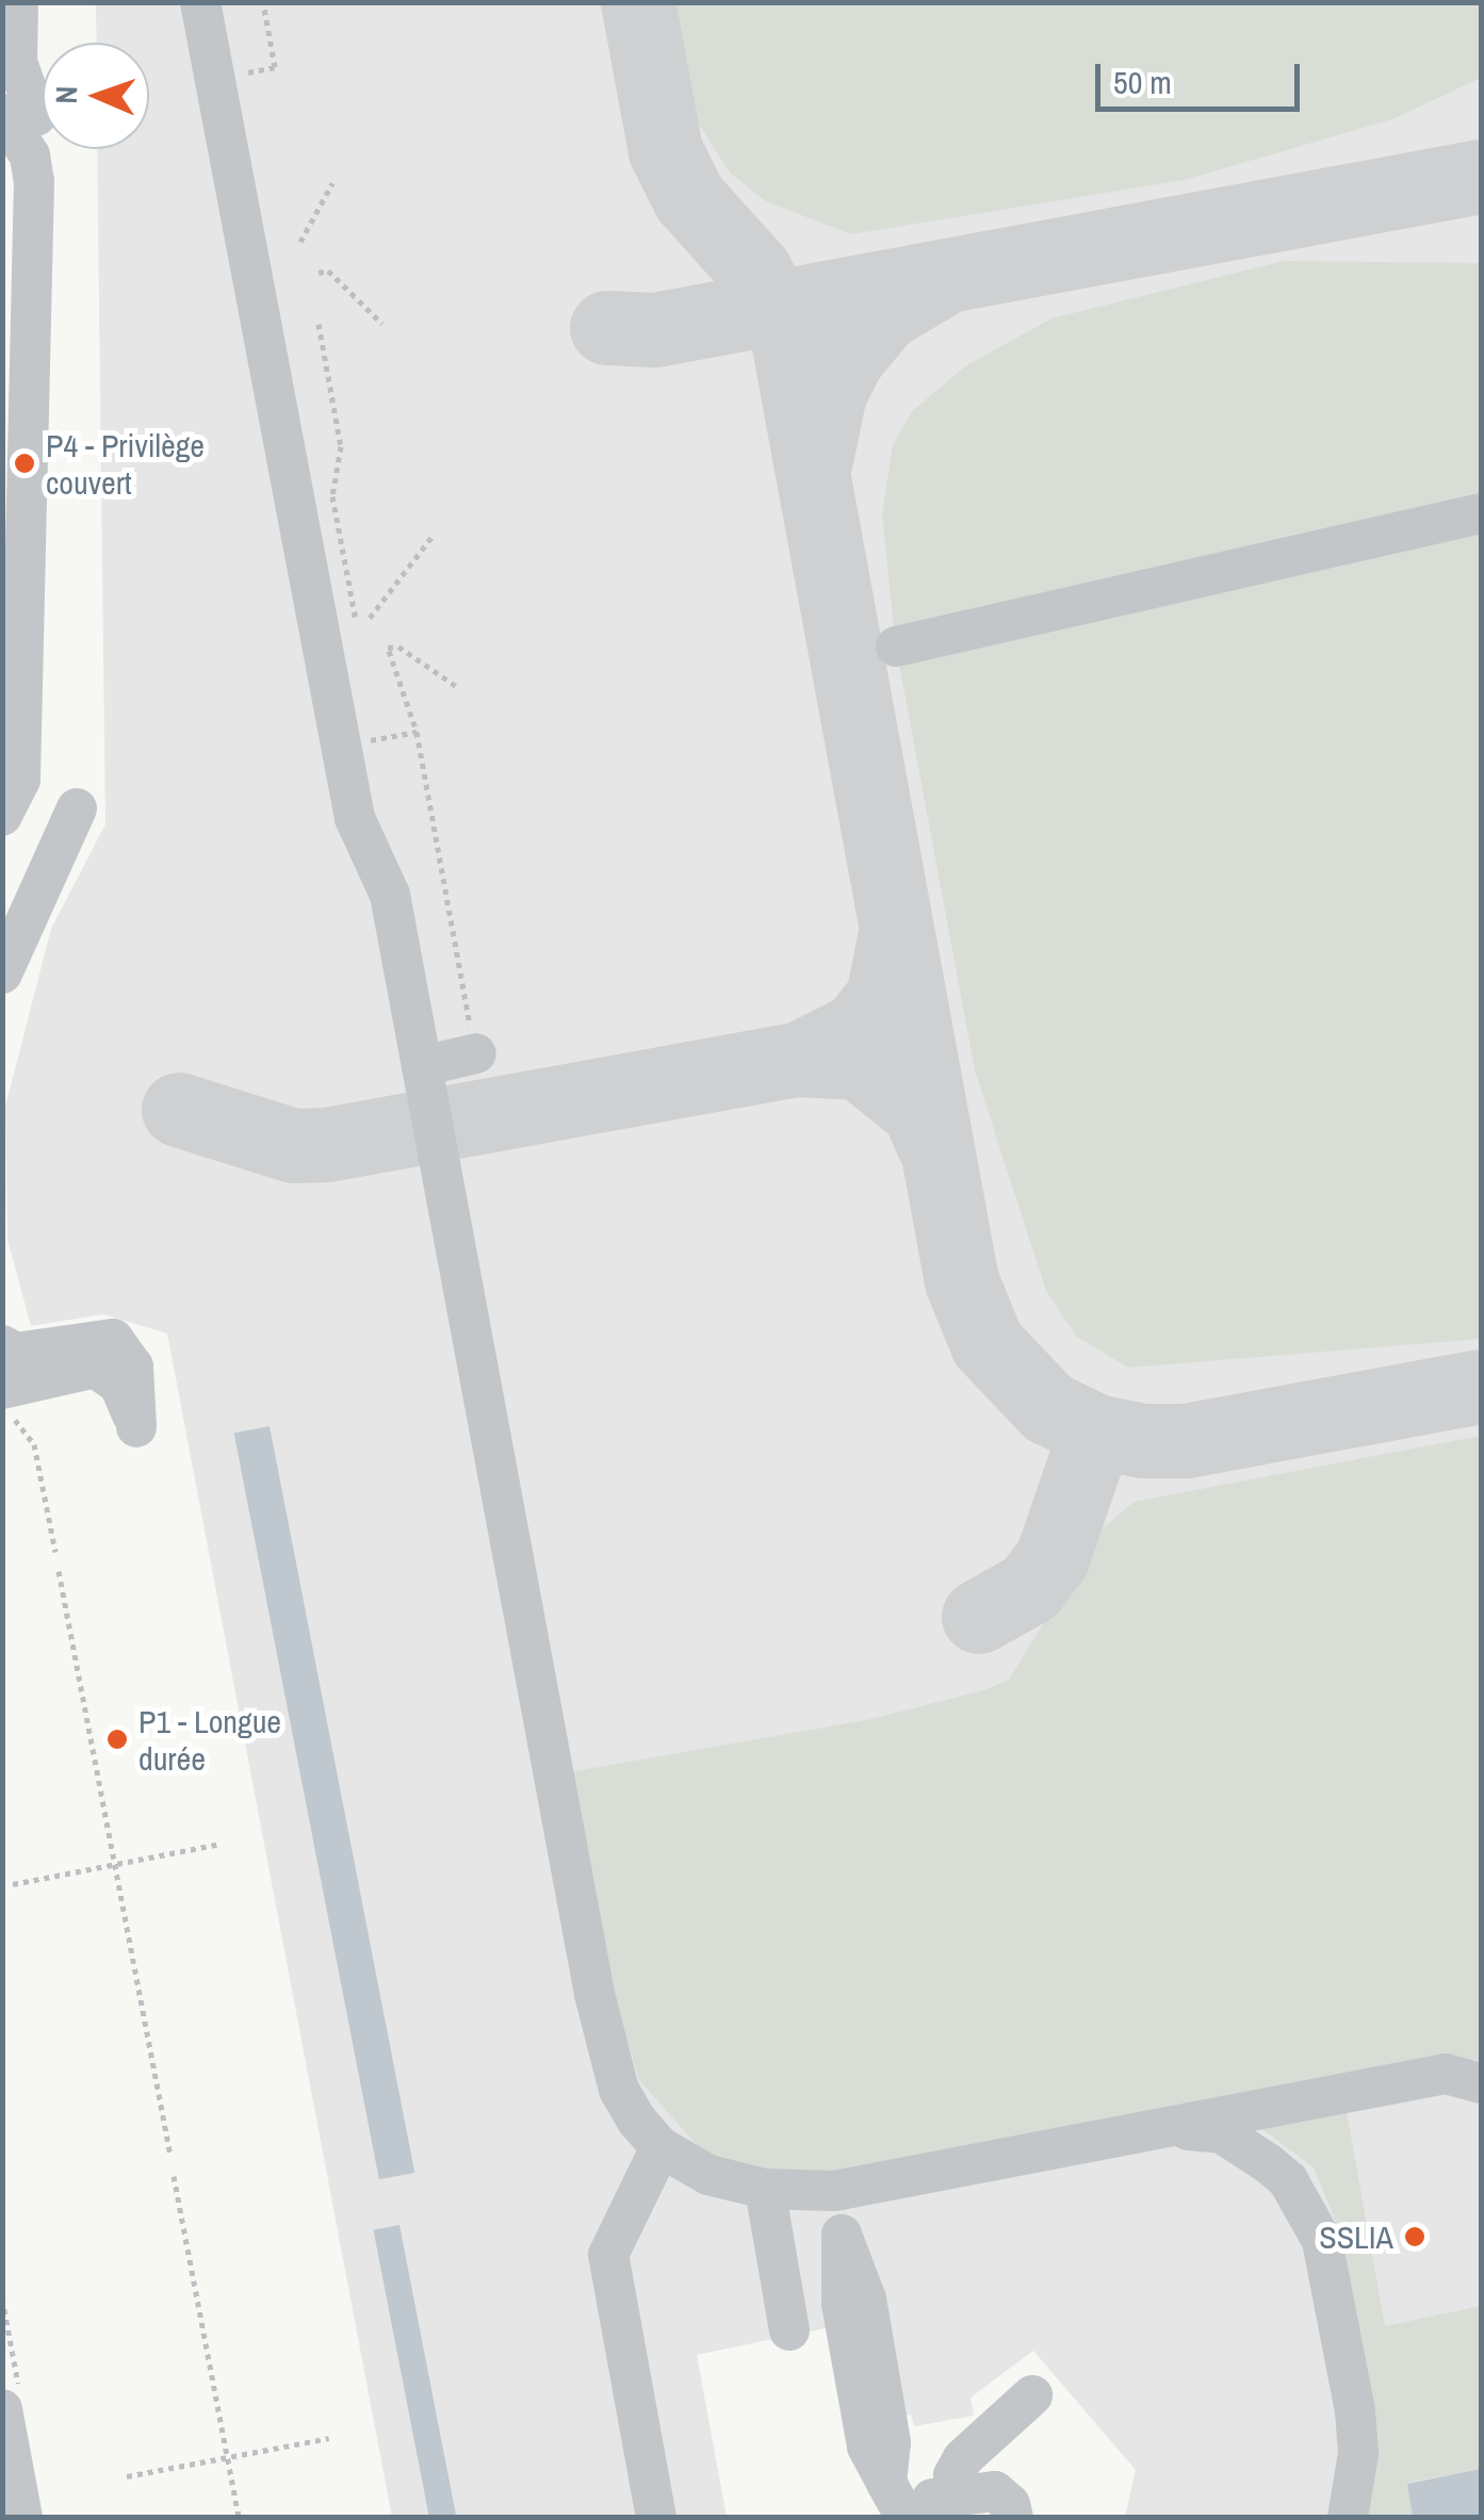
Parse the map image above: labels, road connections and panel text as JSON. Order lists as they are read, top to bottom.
{
  "places": ["P4 - Privilège couvert", "P1 - Longue durée", "SSLIA"],
  "scale_bar": "50 m",
  "north": "left"
}
